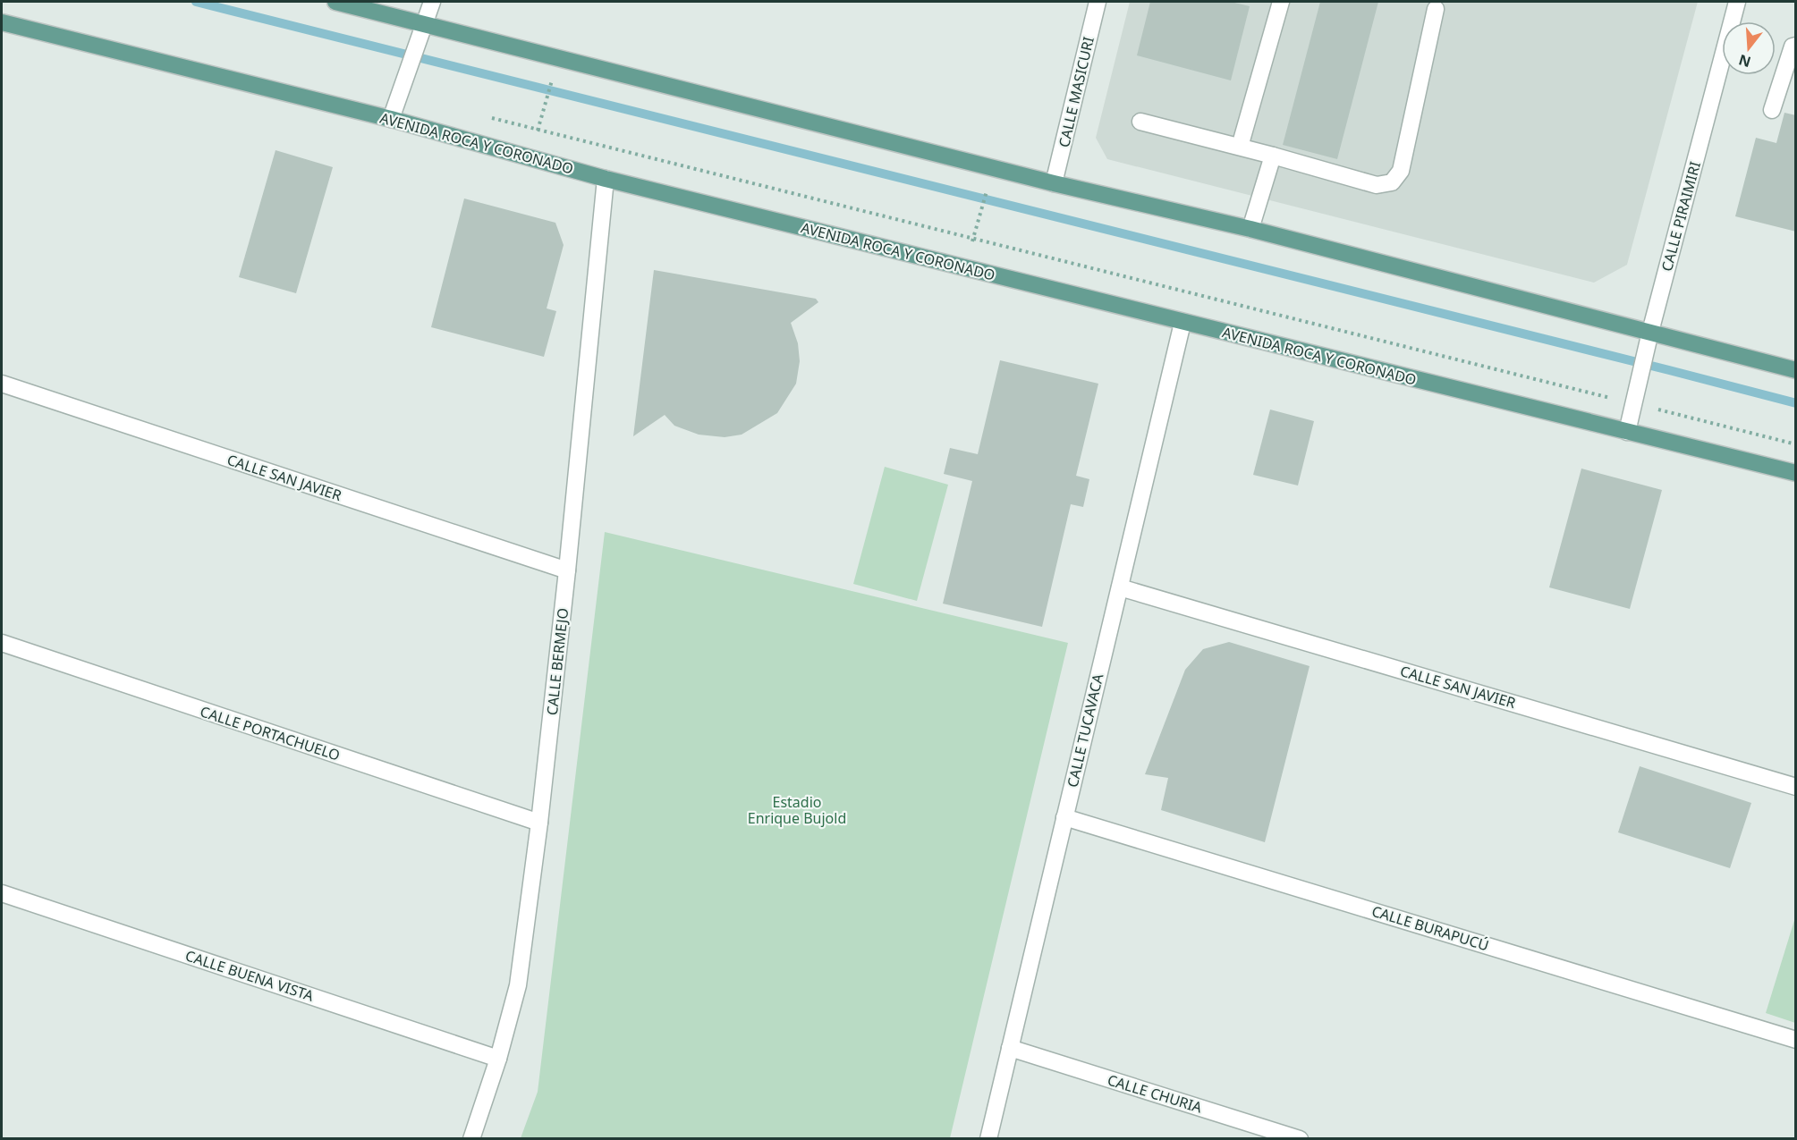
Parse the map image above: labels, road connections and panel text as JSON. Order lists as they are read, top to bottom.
{
  "streets": {
    "main road": ["AVENIDA ROCA Y CORONADO"],
    "street": [
      "CALLE MASICURI",
      "CALLE PIRAIMIRI",
      "CALLE SAN JAVIER",
      "CALLE BERMEJO",
      "CALLE TUCAVACA",
      "CALLE PORTACHUELO",
      "CALLE BURAPUCÚ",
      "CALLE BUENA VISTA",
      "CALLE CHURIA"
    ]
  },
  "crossings": [
    ["AVENIDA ROCA Y CORONADO", "CALLE PIRAIMIRI"],
    ["AVENIDA ROCA Y CORONADO", "CALLE BERMEJO"],
    ["AVENIDA ROCA Y CORONADO", "CALLE TUCAVACA"],
    ["CALLE SAN JAVIER", "CALLE BERMEJO"],
    ["CALLE SAN JAVIER", "CALLE TUCAVACA"],
    ["CALLE BERMEJO", "CALLE PORTACHUELO"],
    ["CALLE BERMEJO", "CALLE BUENA VISTA"],
    ["CALLE TUCAVACA", "CALLE BURAPUCÚ"],
    ["CALLE TUCAVACA", "CALLE CHURIA"]
  ],
  "parks": ["Estadio Enrique Bujold"],
  "north": "bottom"
}
